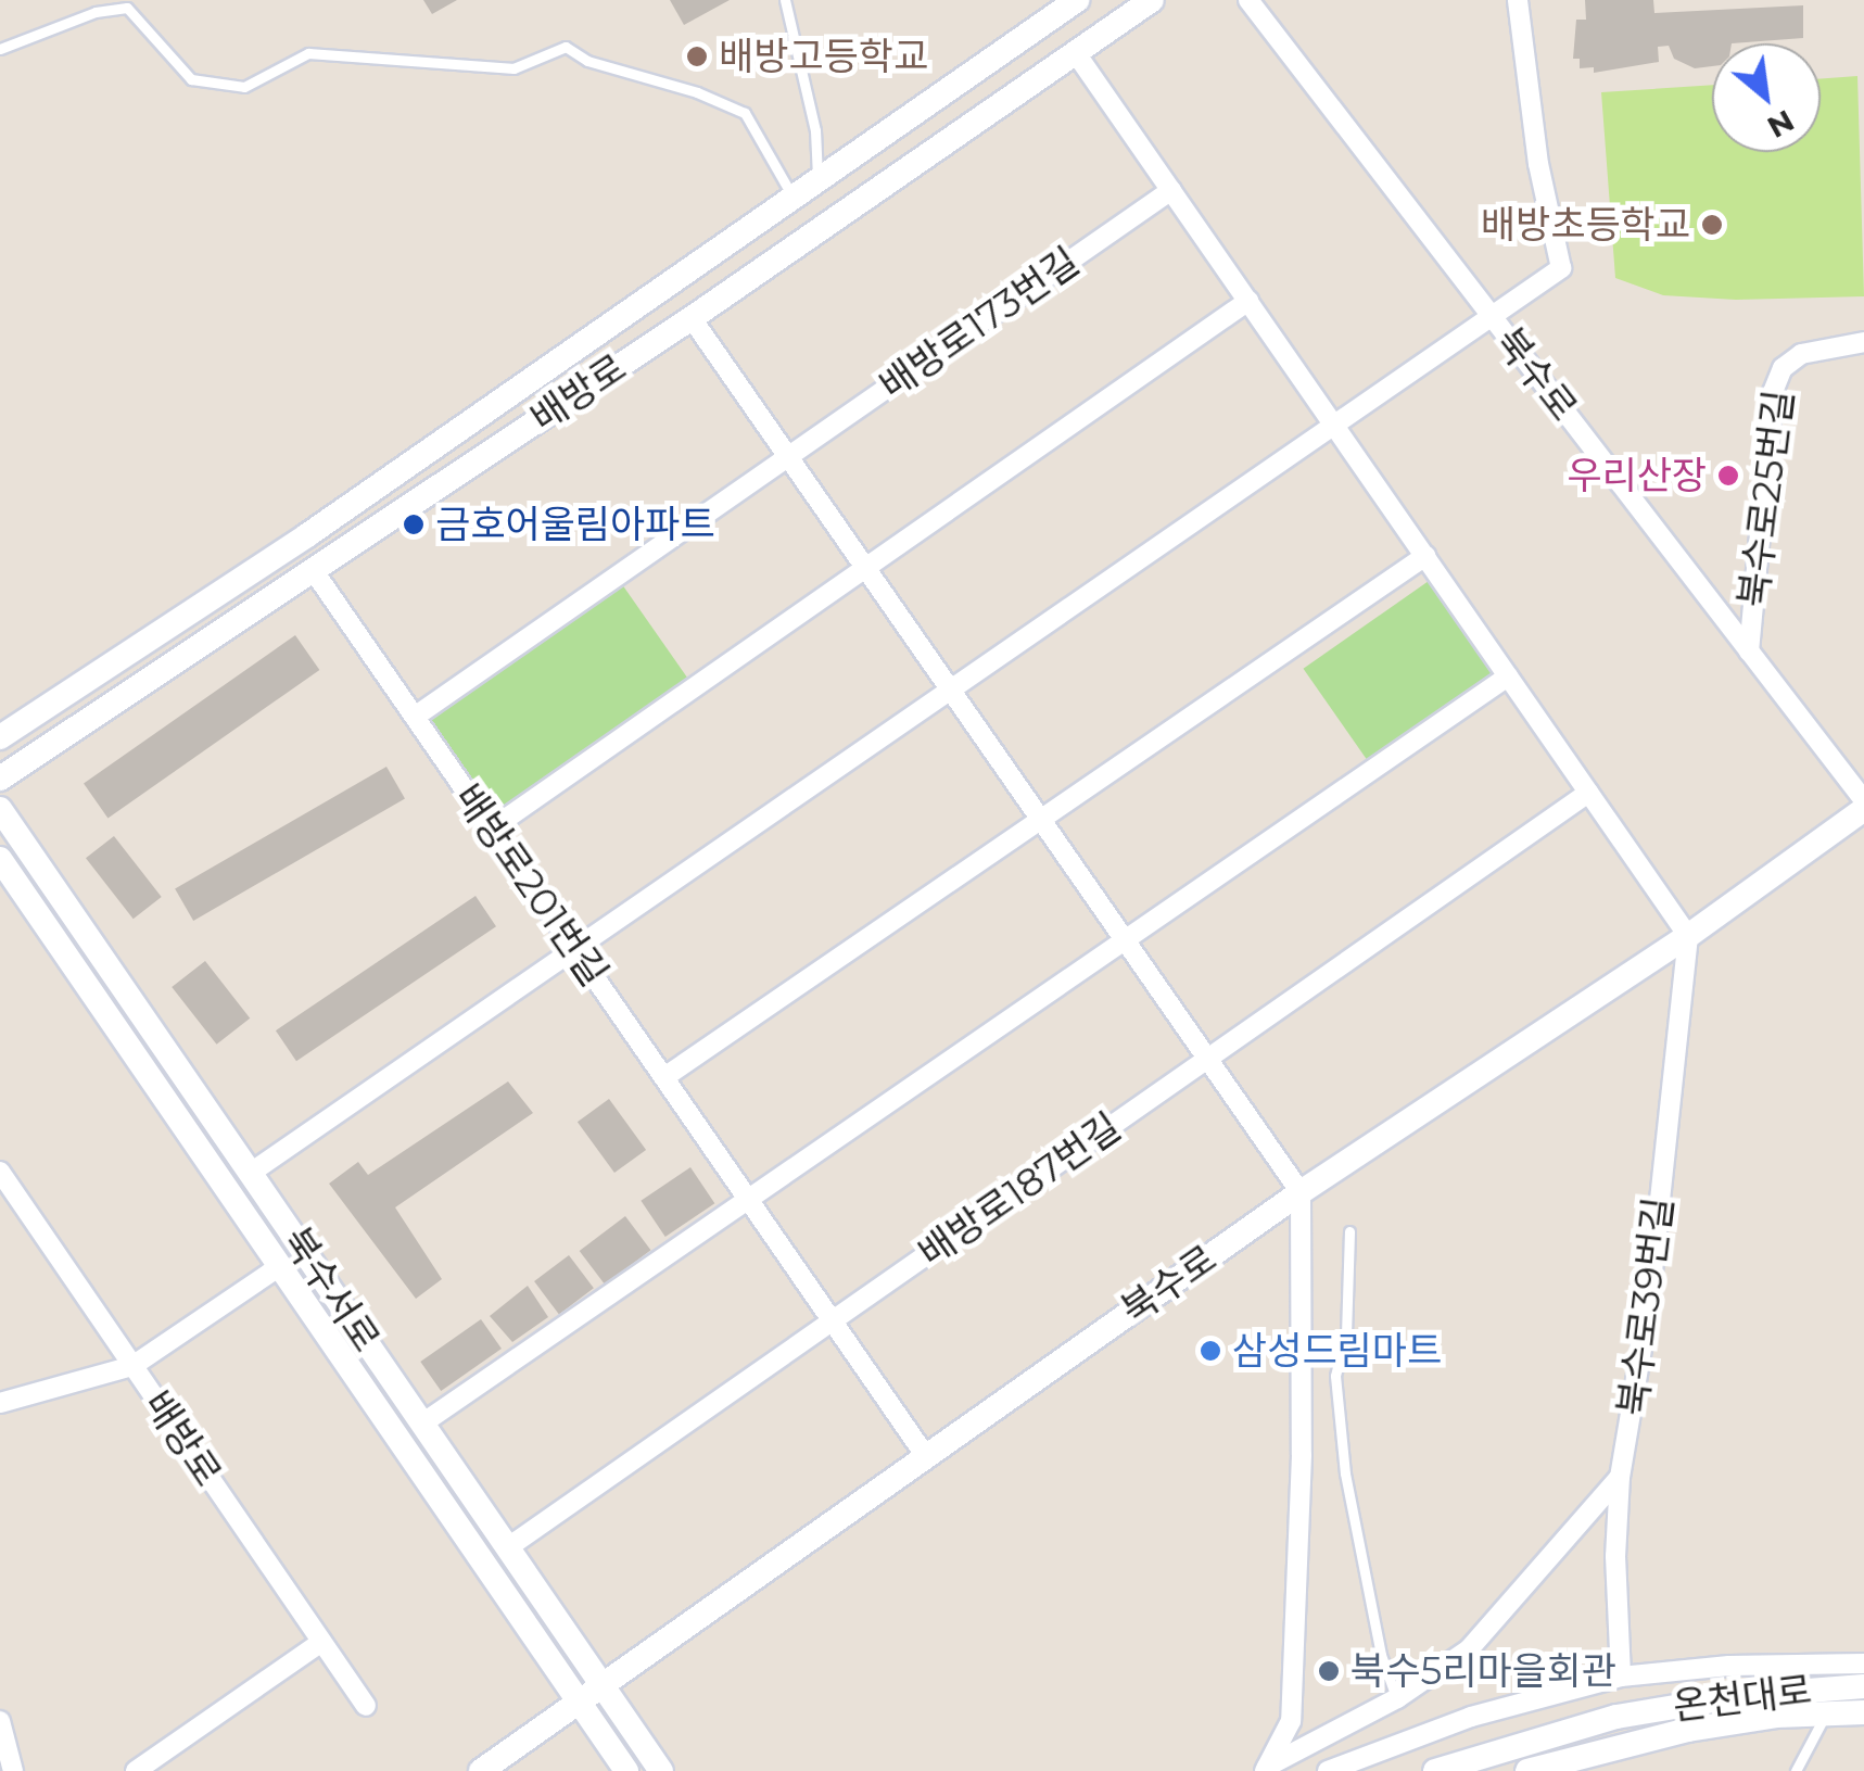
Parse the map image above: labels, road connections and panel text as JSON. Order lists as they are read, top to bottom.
{
  "streets": {
    "street": [
      "배방로173번길",
      "북수로",
      "배방로",
      "북수로25번길",
      "배방로201번길",
      "배방로187번길",
      "북수서로",
      "북수로39번길",
      "온천대로"
    ]
  },
  "crossings": [
    ["북수로", "북수로25번길"],
    ["북수로", "배방로201번길"],
    ["북수로", "북수서로"],
    ["북수로", "북수로39번길"],
    ["배방로", "배방로201번길"],
    ["배방로201번길", "배방로187번길"]
  ],
  "places": [
    "배방고등학교",
    "배방초등학교",
    "우리산장",
    "금호어울림아파트",
    "삼성드림마트",
    "북수5리마을회관"
  ],
  "north": "bottom right"
}
